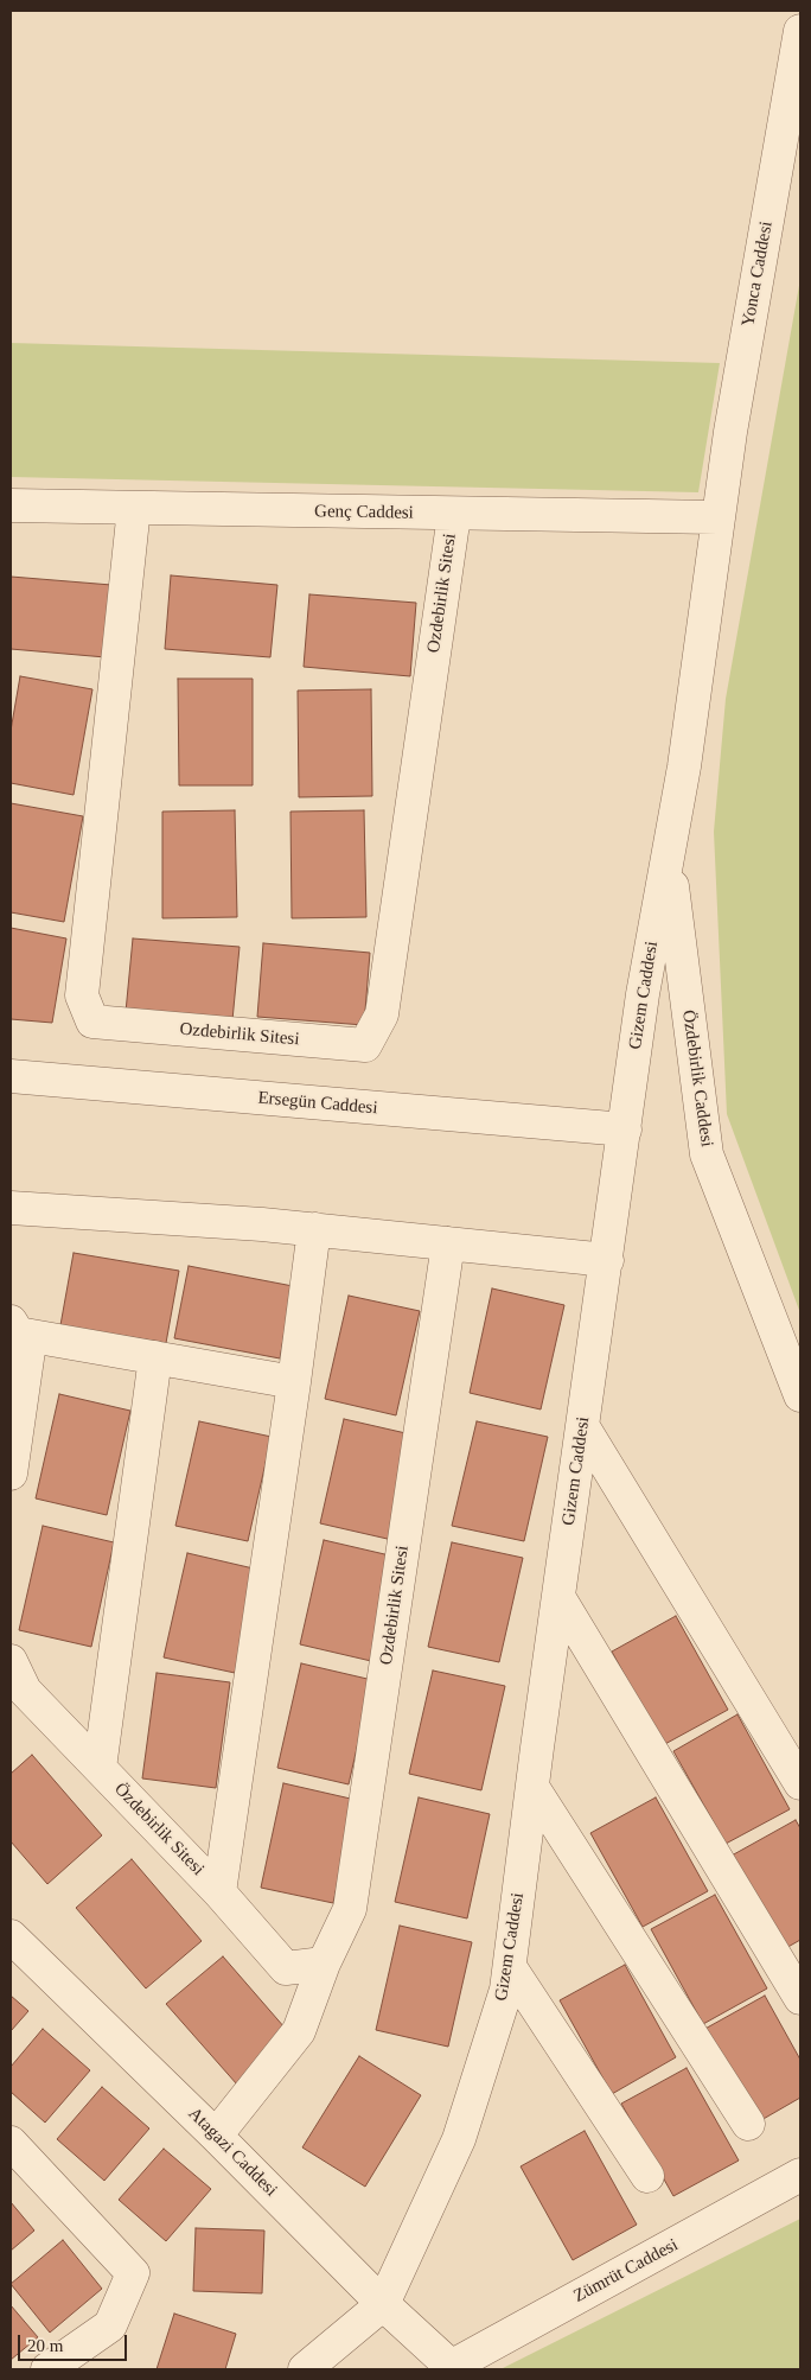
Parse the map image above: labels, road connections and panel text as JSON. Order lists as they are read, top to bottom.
{
  "streets": {
    "street": [
      "Yonca Caddesi",
      "Genç Caddesi",
      "Ozdebirlik Sitesi",
      "Gizem Caddesi",
      "Özdebirlik Caddesi",
      "Ersegün Caddesi",
      "Özdebirlik Sitesi",
      "Atagazi Caddesi",
      "Zümrüt Caddesi"
    ]
  },
  "crossings": [
    ["Yonca Caddesi", "Genç Caddesi"],
    ["Yonca Caddesi", "Gizem Caddesi"],
    ["Genç Caddesi", "Ozdebirlik Sitesi"],
    ["Genç Caddesi", "Gizem Caddesi"],
    ["Ozdebirlik Sitesi", "Özdebirlik Sitesi"],
    ["Ozdebirlik Sitesi", "Atagazi Caddesi"],
    ["Gizem Caddesi", "Özdebirlik Caddesi"],
    ["Gizem Caddesi", "Ersegün Caddesi"],
    ["Gizem Caddesi", "Atagazi Caddesi"],
    ["Atagazi Caddesi", "Zümrüt Caddesi"]
  ],
  "scale_bar": "20 m"
}
